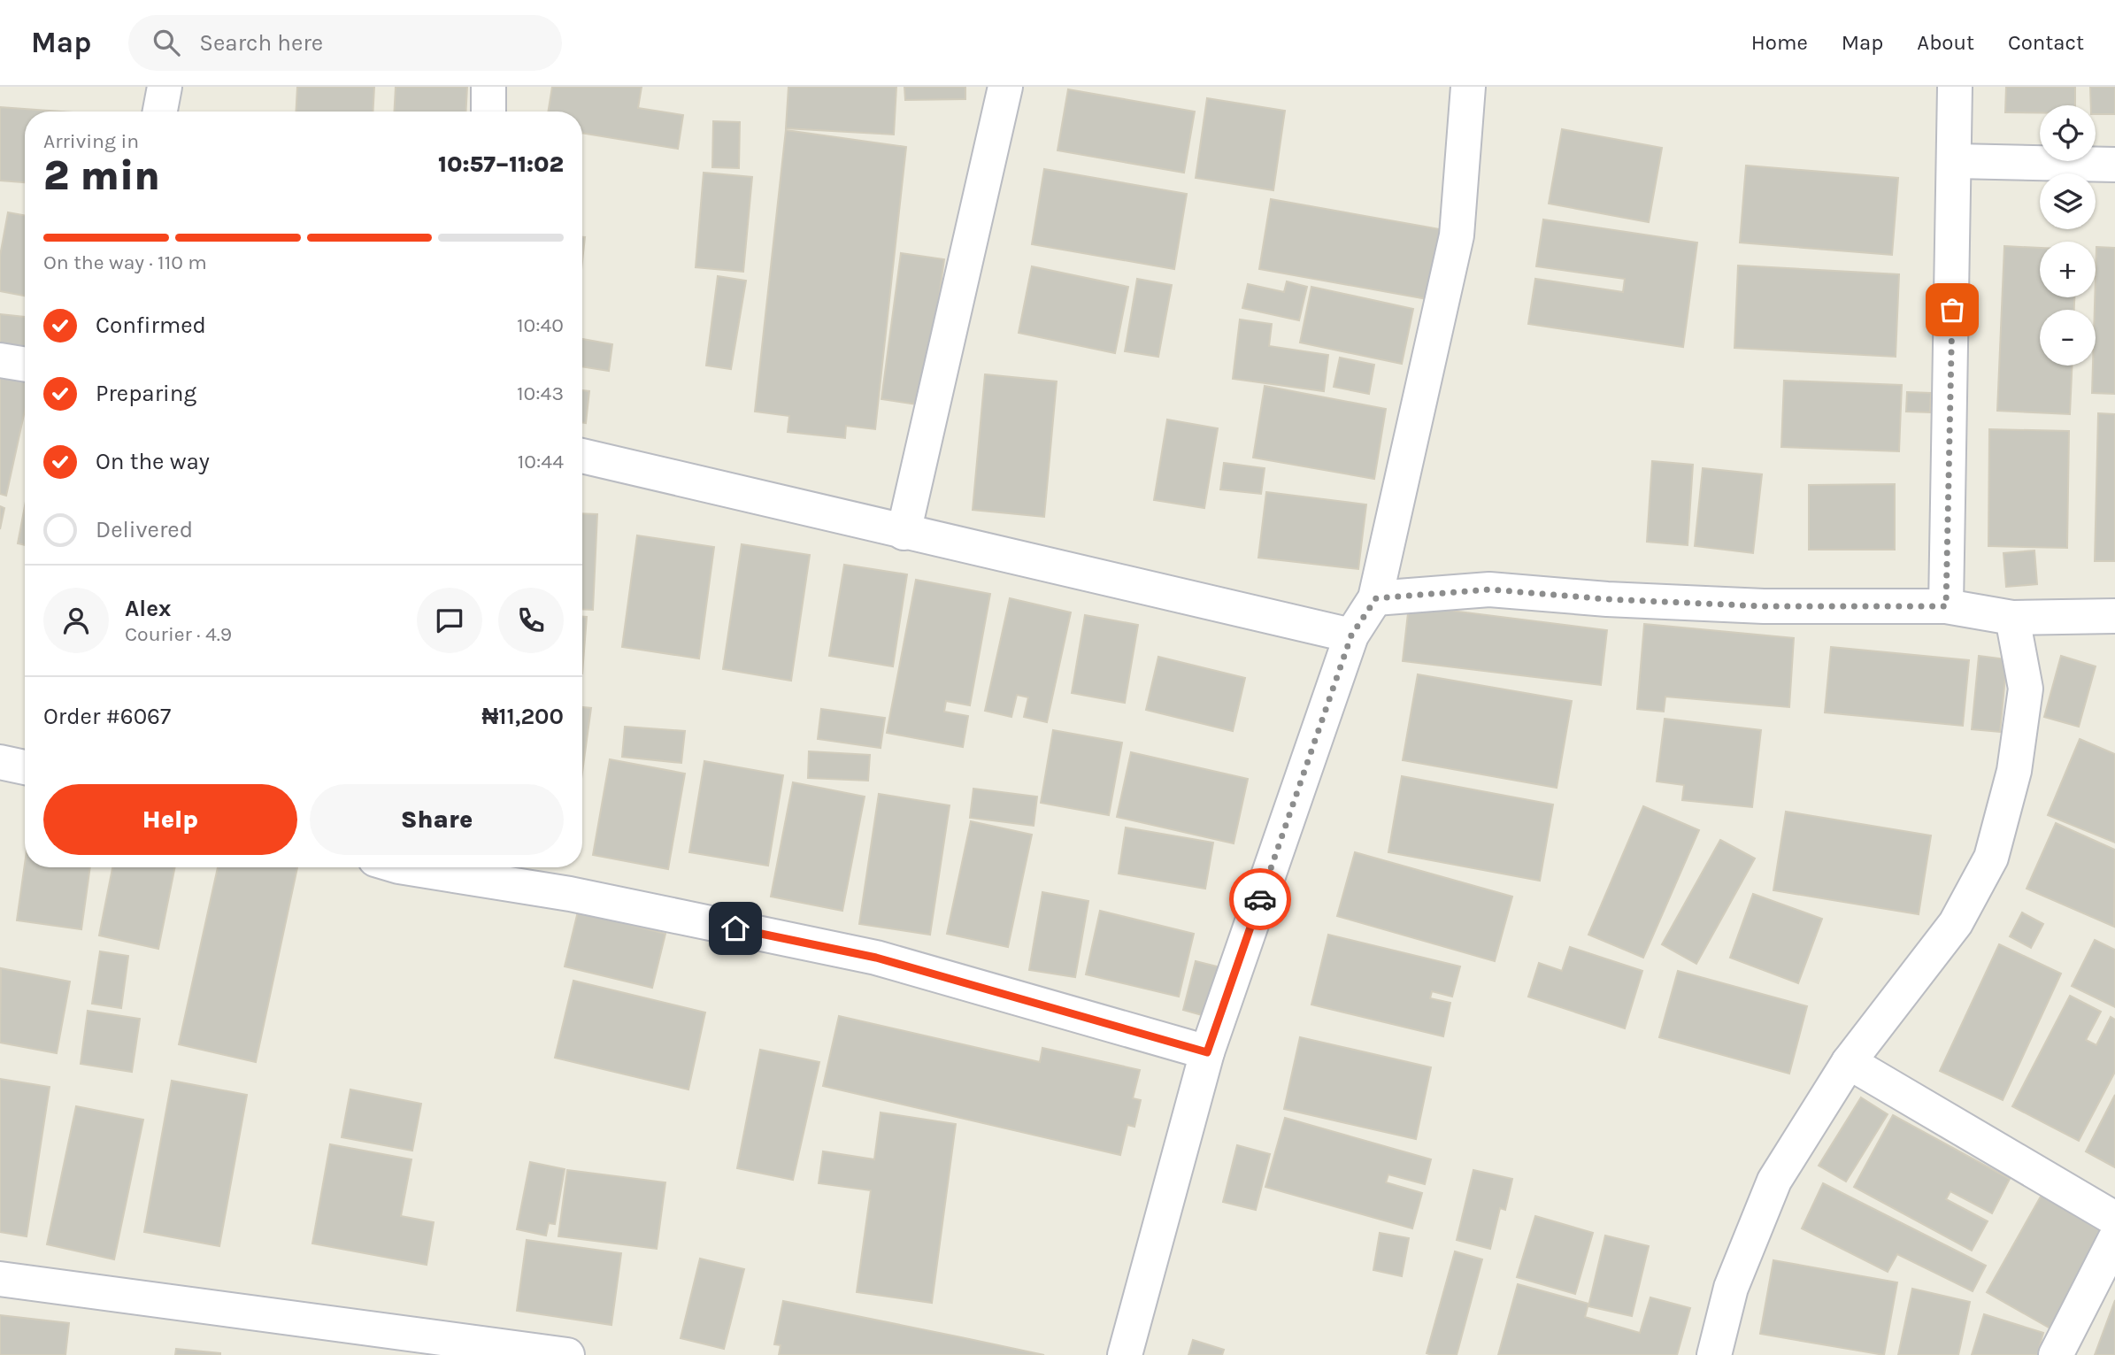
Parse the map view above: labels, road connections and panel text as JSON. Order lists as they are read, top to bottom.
{
  "page": {
    "header": "Map",
    "search": "Search here",
    "nav": [
      "Home",
      "Map",
      "About",
      "Contact"
    ],
    "map_buttons": ["+", "−"],
    "heading": ["2 min", "Arriving in", "10:57–11:02"],
    "panel": [
      "Alex",
      "Courier · 4.9",
      "Order #6067",
      "₦11,200"
    ],
    "bar": "On the way · 110 m",
    "list": [
      ["Confirmed", "10:40"],
      ["Preparing", "10:43"],
      ["On the way", "10:44"],
      "Delivered"
    ],
    "buttons": ["Help", "Share"]
  }
}
